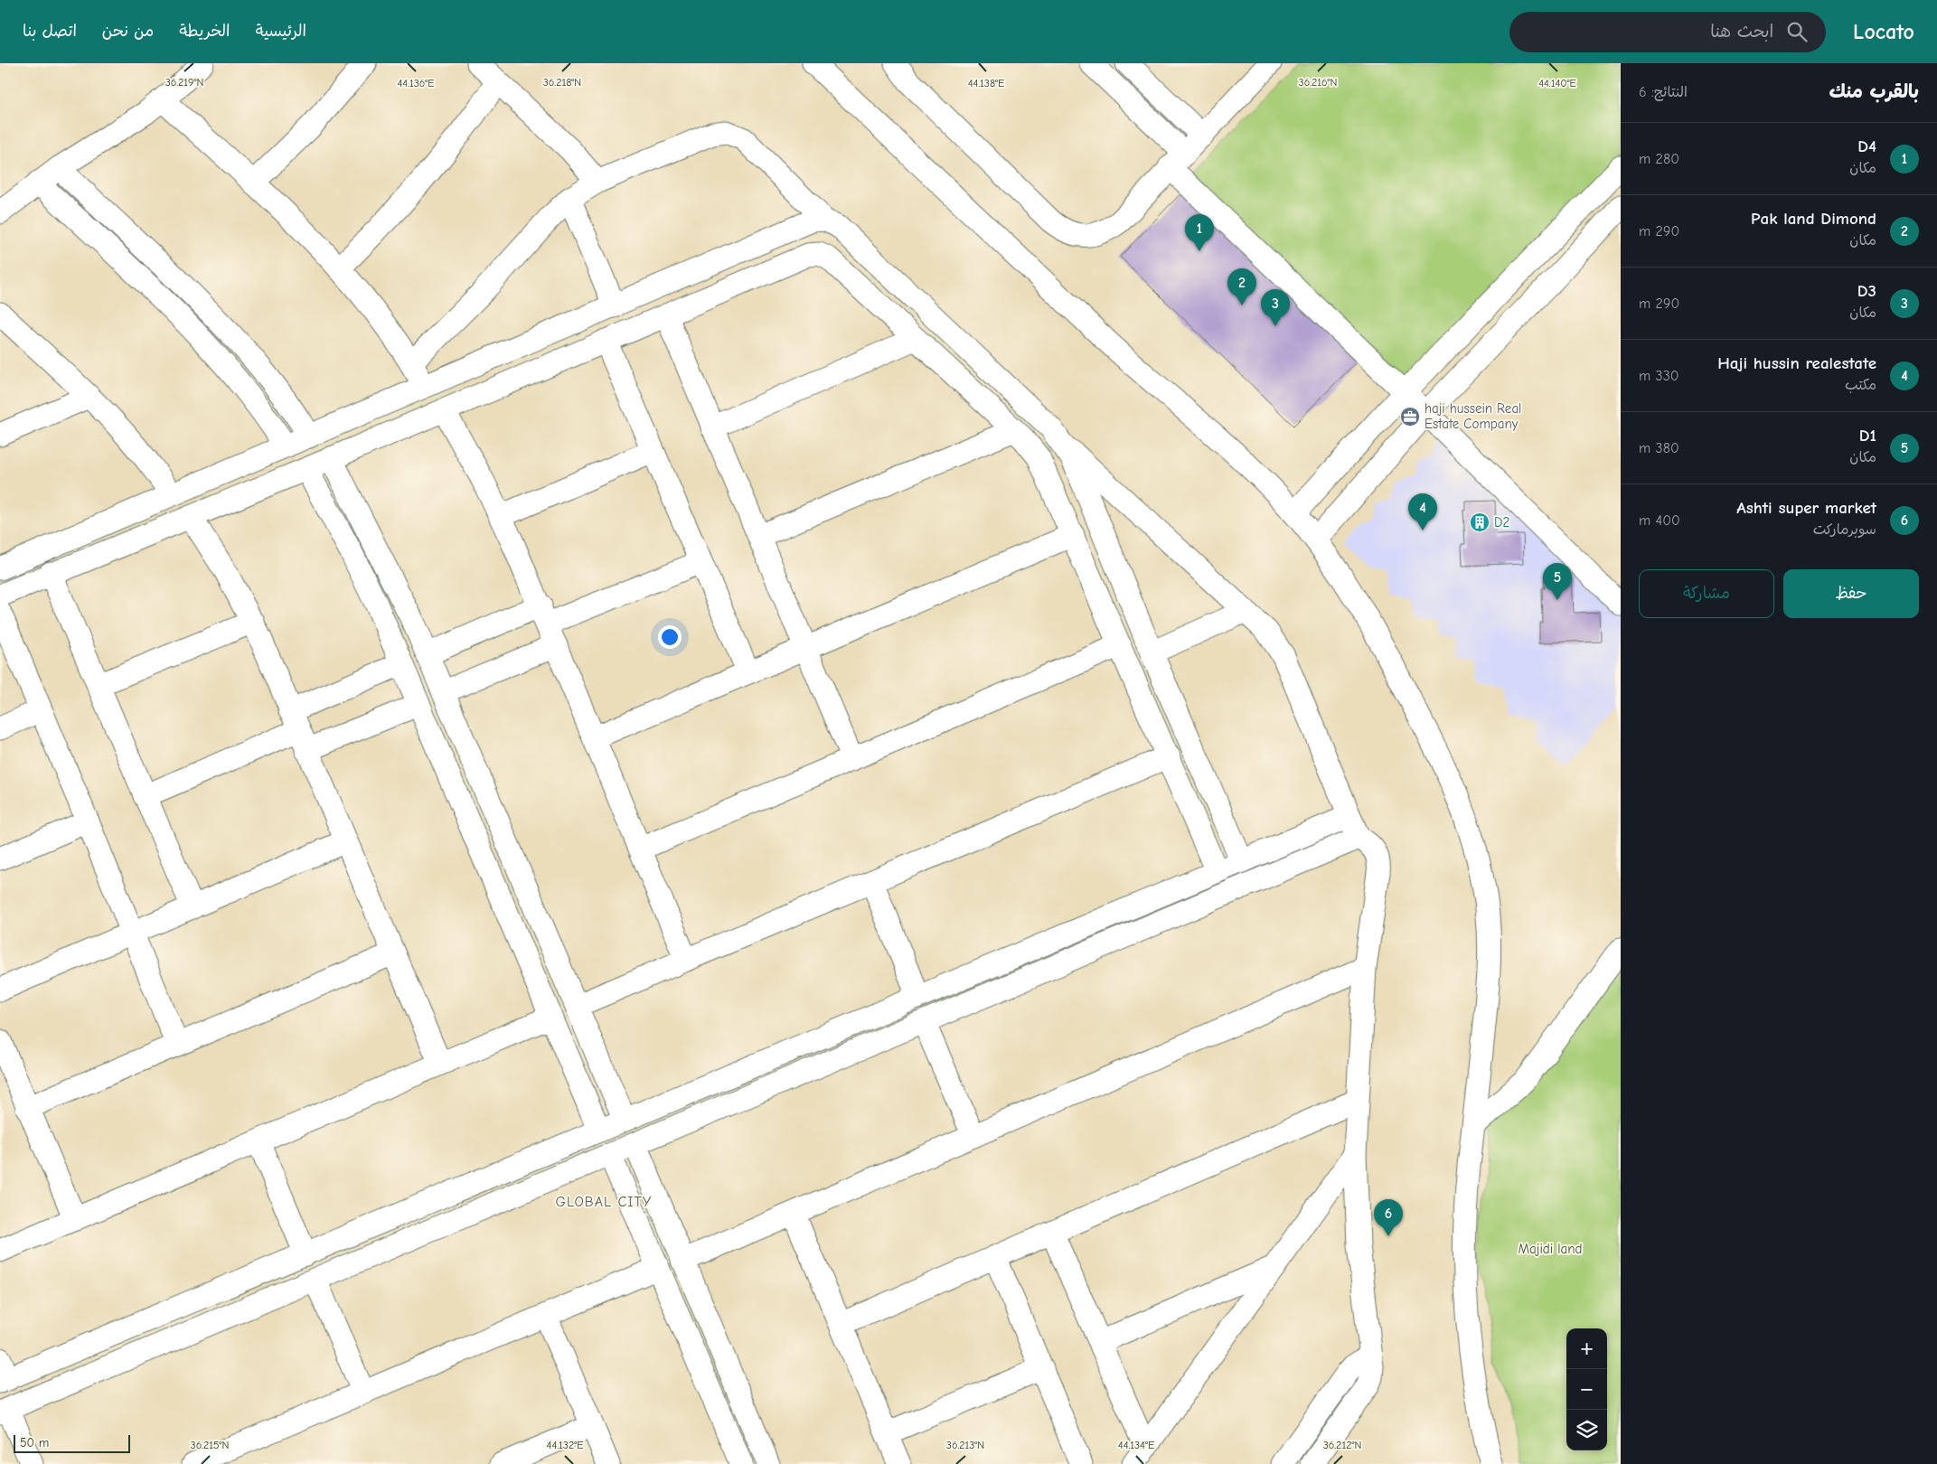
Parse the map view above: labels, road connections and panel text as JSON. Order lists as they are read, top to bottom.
{
  "districts": ["GLOBAL CITY"],
  "parks": ["Majidi land"],
  "places": {
    "office": ["haji hussein Real Estate Company"],
    "building": ["D2"]
  },
  "scale_bar": "50 m",
  "page": {
    "header": "Locato",
    "search": "ابحث هنا",
    "nav": [
      "الرئيسية",
      "الخريطة",
      "من نحن",
      "اتصل بنا"
    ],
    "heading": ["بالقرب منك", "النتائج: 6"],
    "list": [
      {
        "mark": "1",
        "name": "D4",
        "note": "مكان",
        "value": "280 m"
      },
      {
        "mark": "2",
        "name": "Pak land Dimond",
        "note": "مكان",
        "value": "290 m"
      },
      {
        "mark": "3",
        "name": "D3",
        "note": "مكان",
        "value": "290 m"
      },
      {
        "mark": "4",
        "name": "Haji hussin realestate",
        "note": "مكتب",
        "value": "330 m"
      },
      {
        "mark": "5",
        "name": "D1",
        "note": "مكان",
        "value": "380 m"
      },
      {
        "mark": "6",
        "name": "Ashti super market",
        "note": "سوبرماركت",
        "value": "400 m"
      }
    ],
    "pins": [
      "1",
      "2",
      "3",
      "4",
      "5",
      "6"
    ],
    "buttons": ["حفظ", "مشاركة"],
    "map_buttons": ["+", "−"],
    "scale": "50 m"
  },
  "coordinates": [
    "36.219°N",
    "36.218°N",
    "36.216°N",
    "44.136°E",
    "44.138°E",
    "44.140°E",
    "44.132°E",
    "44.134°E",
    "36.215°N",
    "36.213°N",
    "36.212°N"
  ]
}
